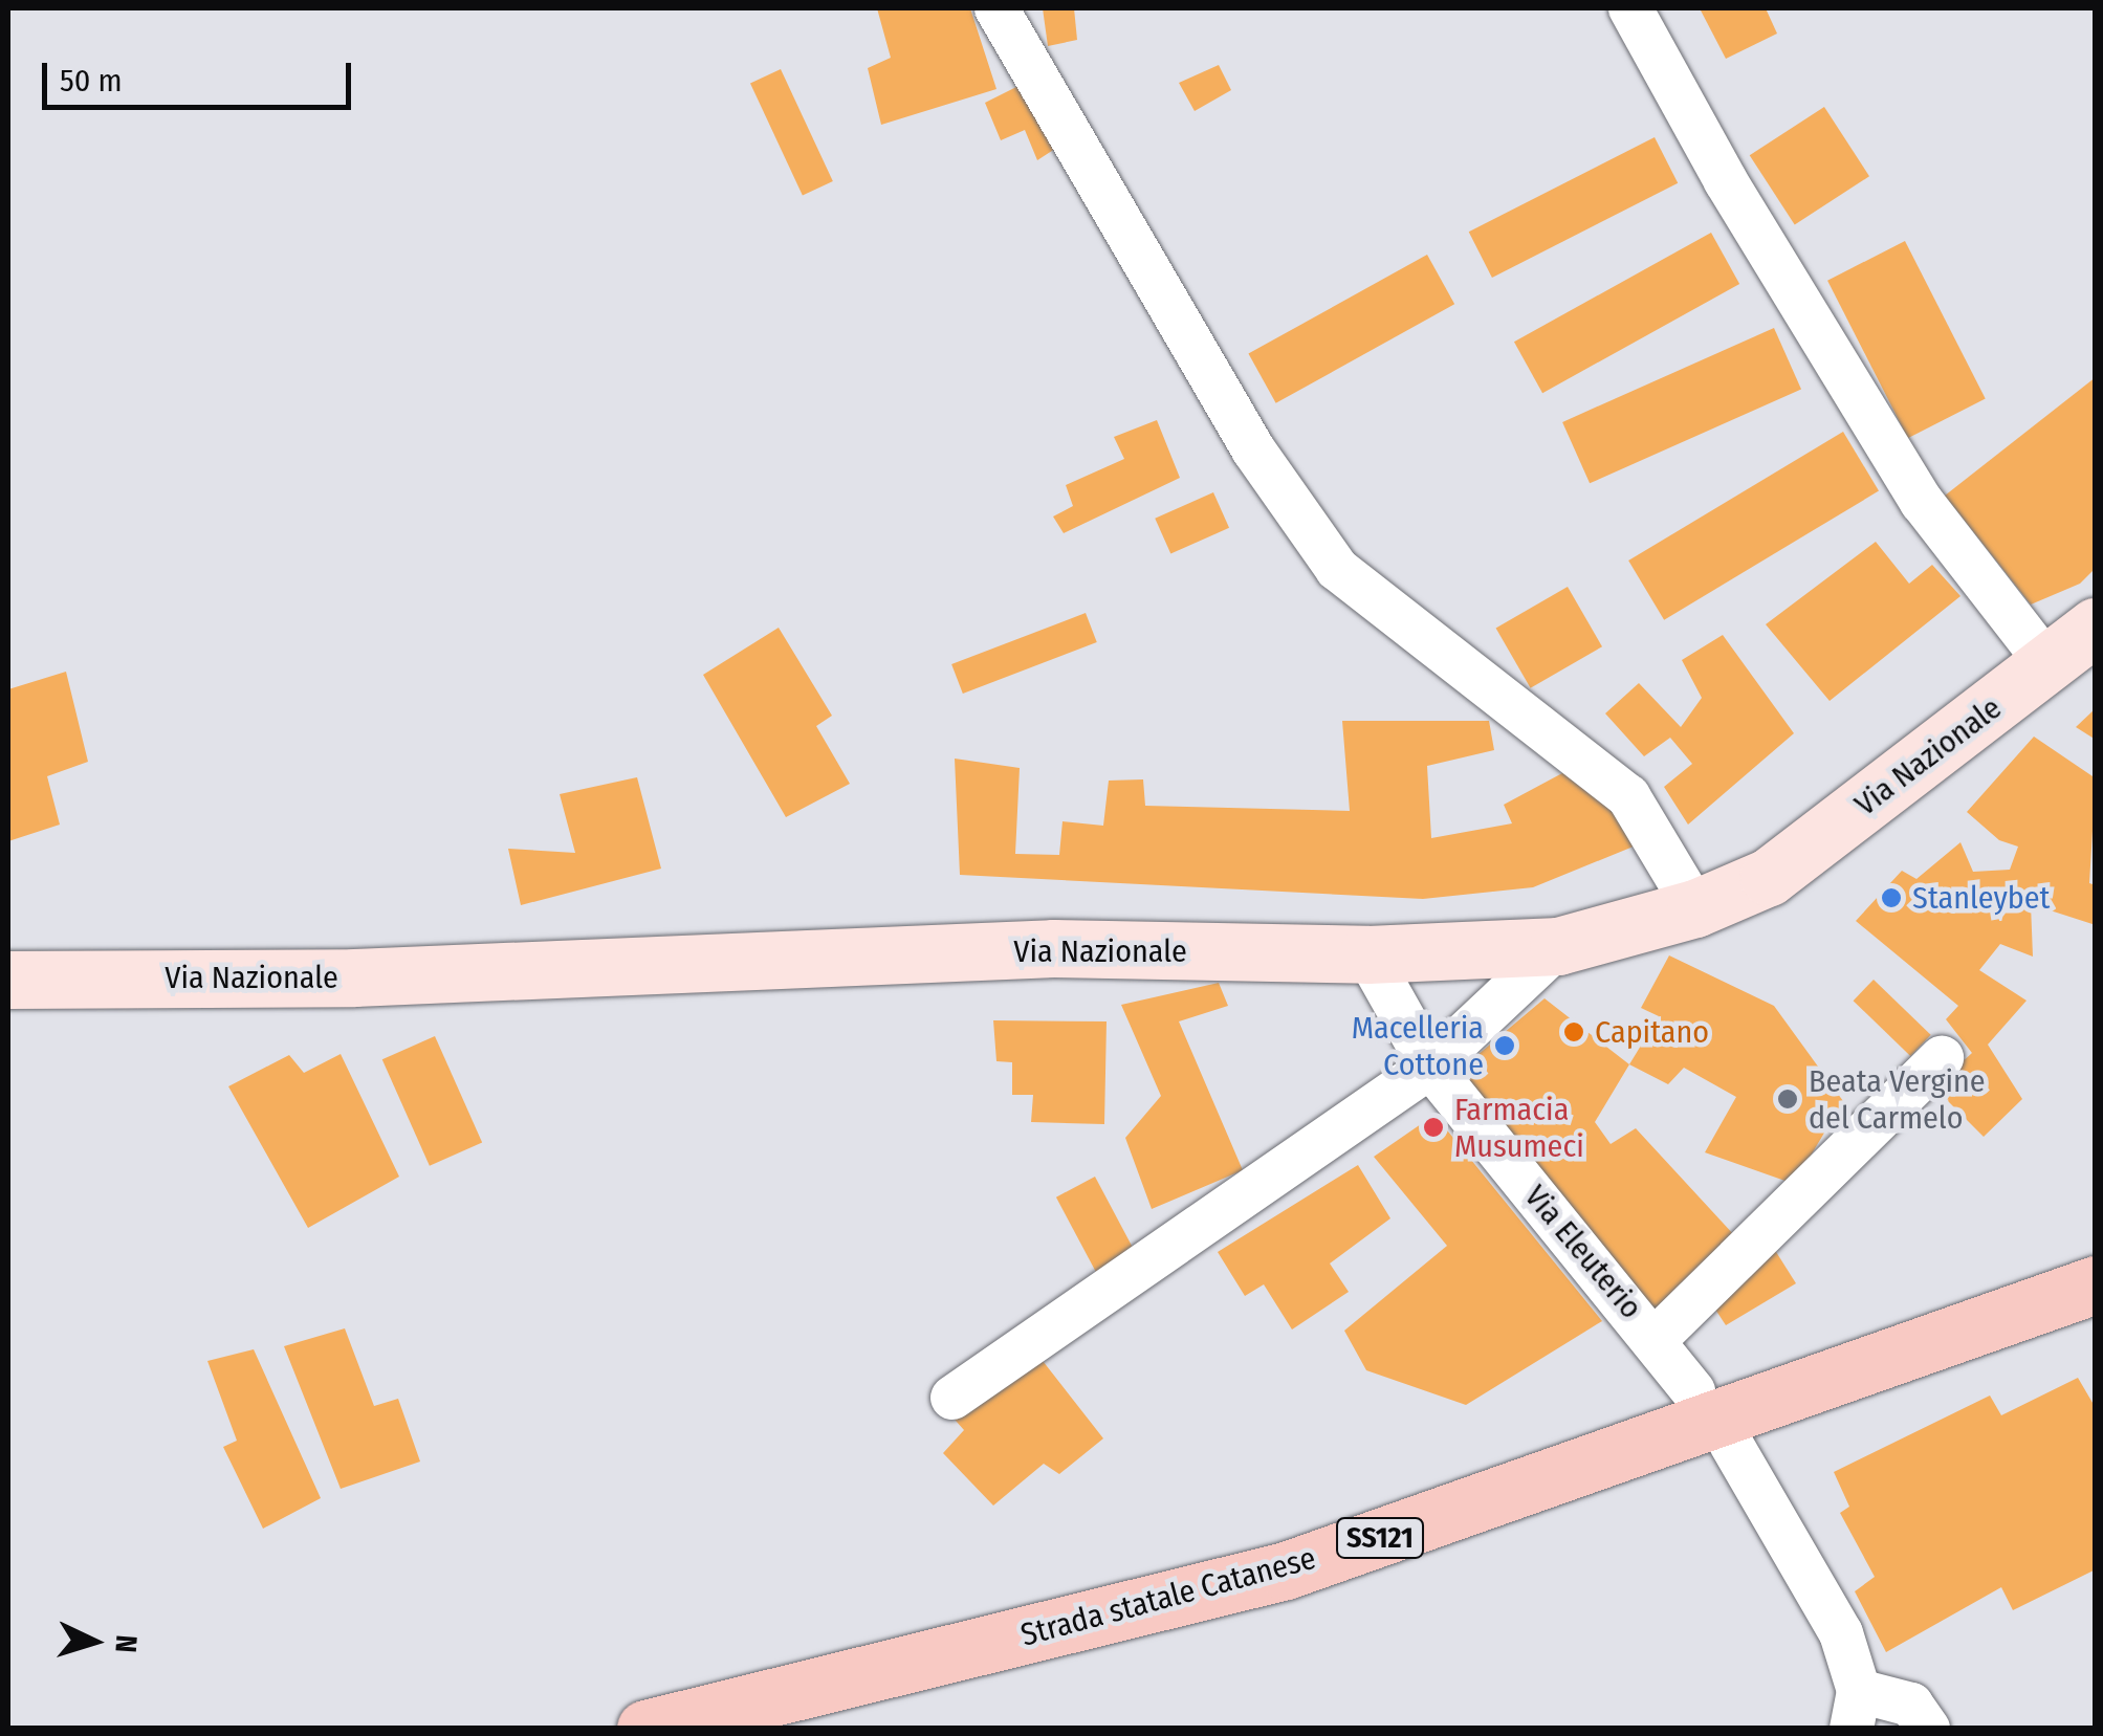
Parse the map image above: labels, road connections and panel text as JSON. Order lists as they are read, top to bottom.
{
  "streets": {
    "main road": ["Via Nazionale", "SS121", "Strada statale Catanese"],
    "street": ["Via Eleuterio"]
  },
  "crossings": [
    ["Via Nazionale", "Via Eleuterio"]
  ],
  "places": [
    "Stanleybet",
    "Capitano",
    "Macelleria Cottone",
    "Beata Vergine del Carmelo",
    "Farmacia Musumeci"
  ],
  "scale_bar": "50 m",
  "north": "right"
}
